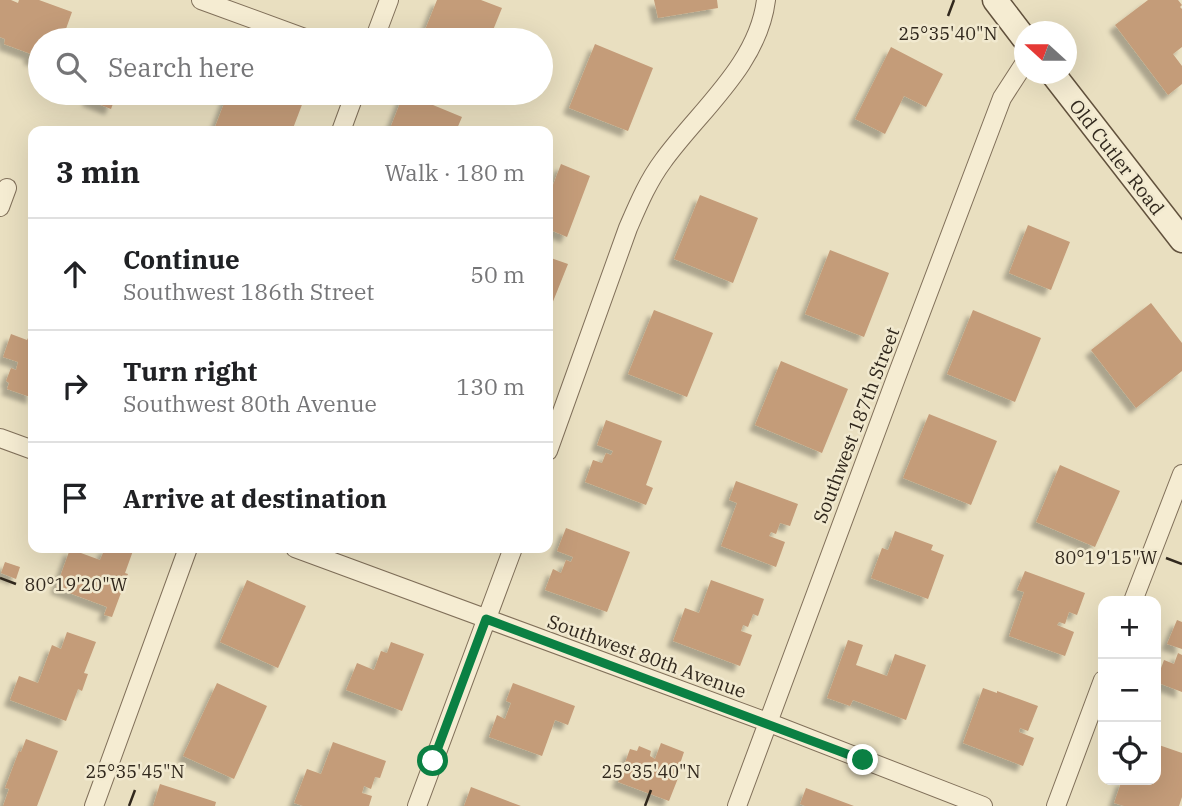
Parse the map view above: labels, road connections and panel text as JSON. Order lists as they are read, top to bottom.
{
  "streets": {
    "main road": ["Old Cutler Road"],
    "street": ["Southwest 187th Street", "Southwest 80th Avenue"]
  },
  "crossings": [
    ["Southwest 187th Street", "Southwest 80th Avenue"]
  ],
  "north": "left",
  "page": {
    "search": "Search here",
    "heading": ["3 min", "Walk · 180 m"],
    "list": [
      ["Continue", "Southwest 186th Street", "50 m"],
      ["Turn right", "Southwest 80th Avenue", "130 m"],
      "Arrive at destination"
    ],
    "map_buttons": ["+", "−"]
  },
  "coordinates": [
    "25°35'40\"N",
    "80°19'15\"W",
    "80°19'20\"W",
    "25°35'45\"N"
  ]
}
